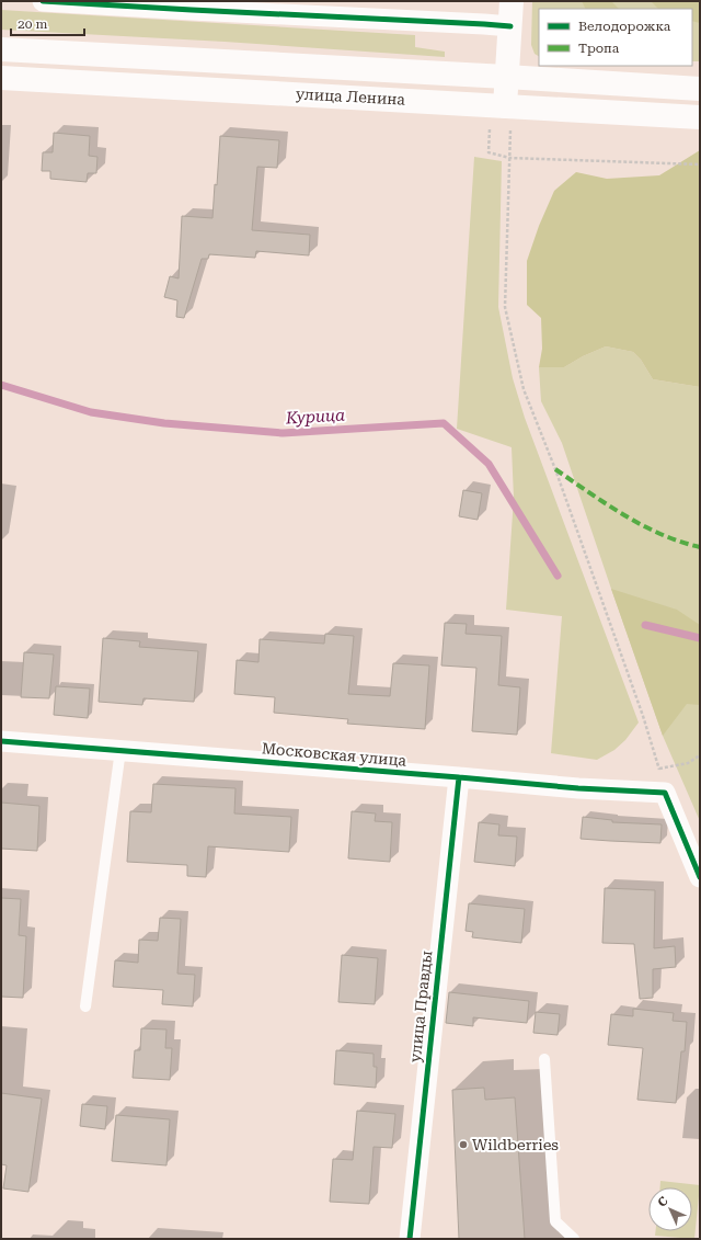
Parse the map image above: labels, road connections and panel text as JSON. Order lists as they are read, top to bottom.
{
  "streets": {
    "main road": ["улица Ленина"],
    "street": ["Московская улица", "улица Правды"]
  },
  "crossings": [
    ["Московская улица", "улица Правды"]
  ],
  "water": ["Курица"],
  "places": ["Wildberries"],
  "legend": ["Велодорожка", "Тропа"],
  "scale_bar": "20 m",
  "north": "top left"
}
